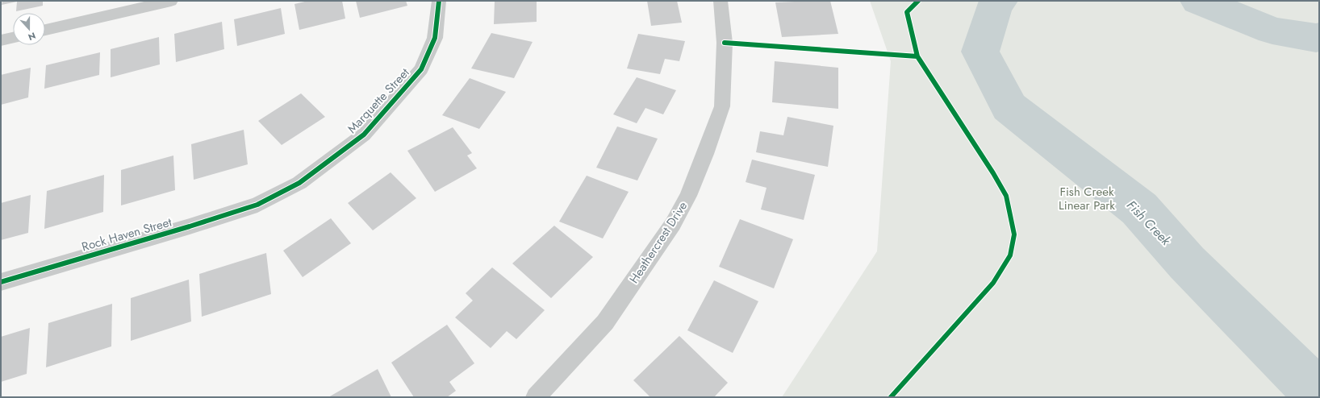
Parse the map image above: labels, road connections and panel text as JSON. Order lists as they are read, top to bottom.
{
  "streets": {
    "street": ["Marquette Street", "Rock Haven Street", "Heathercrest Drive"]
  },
  "crossings": [
    ["Marquette Street", "Rock Haven Street"]
  ],
  "water": ["Fish Creek"],
  "parks": ["Fish Creek Linear Park"],
  "north": "bottom"
}
